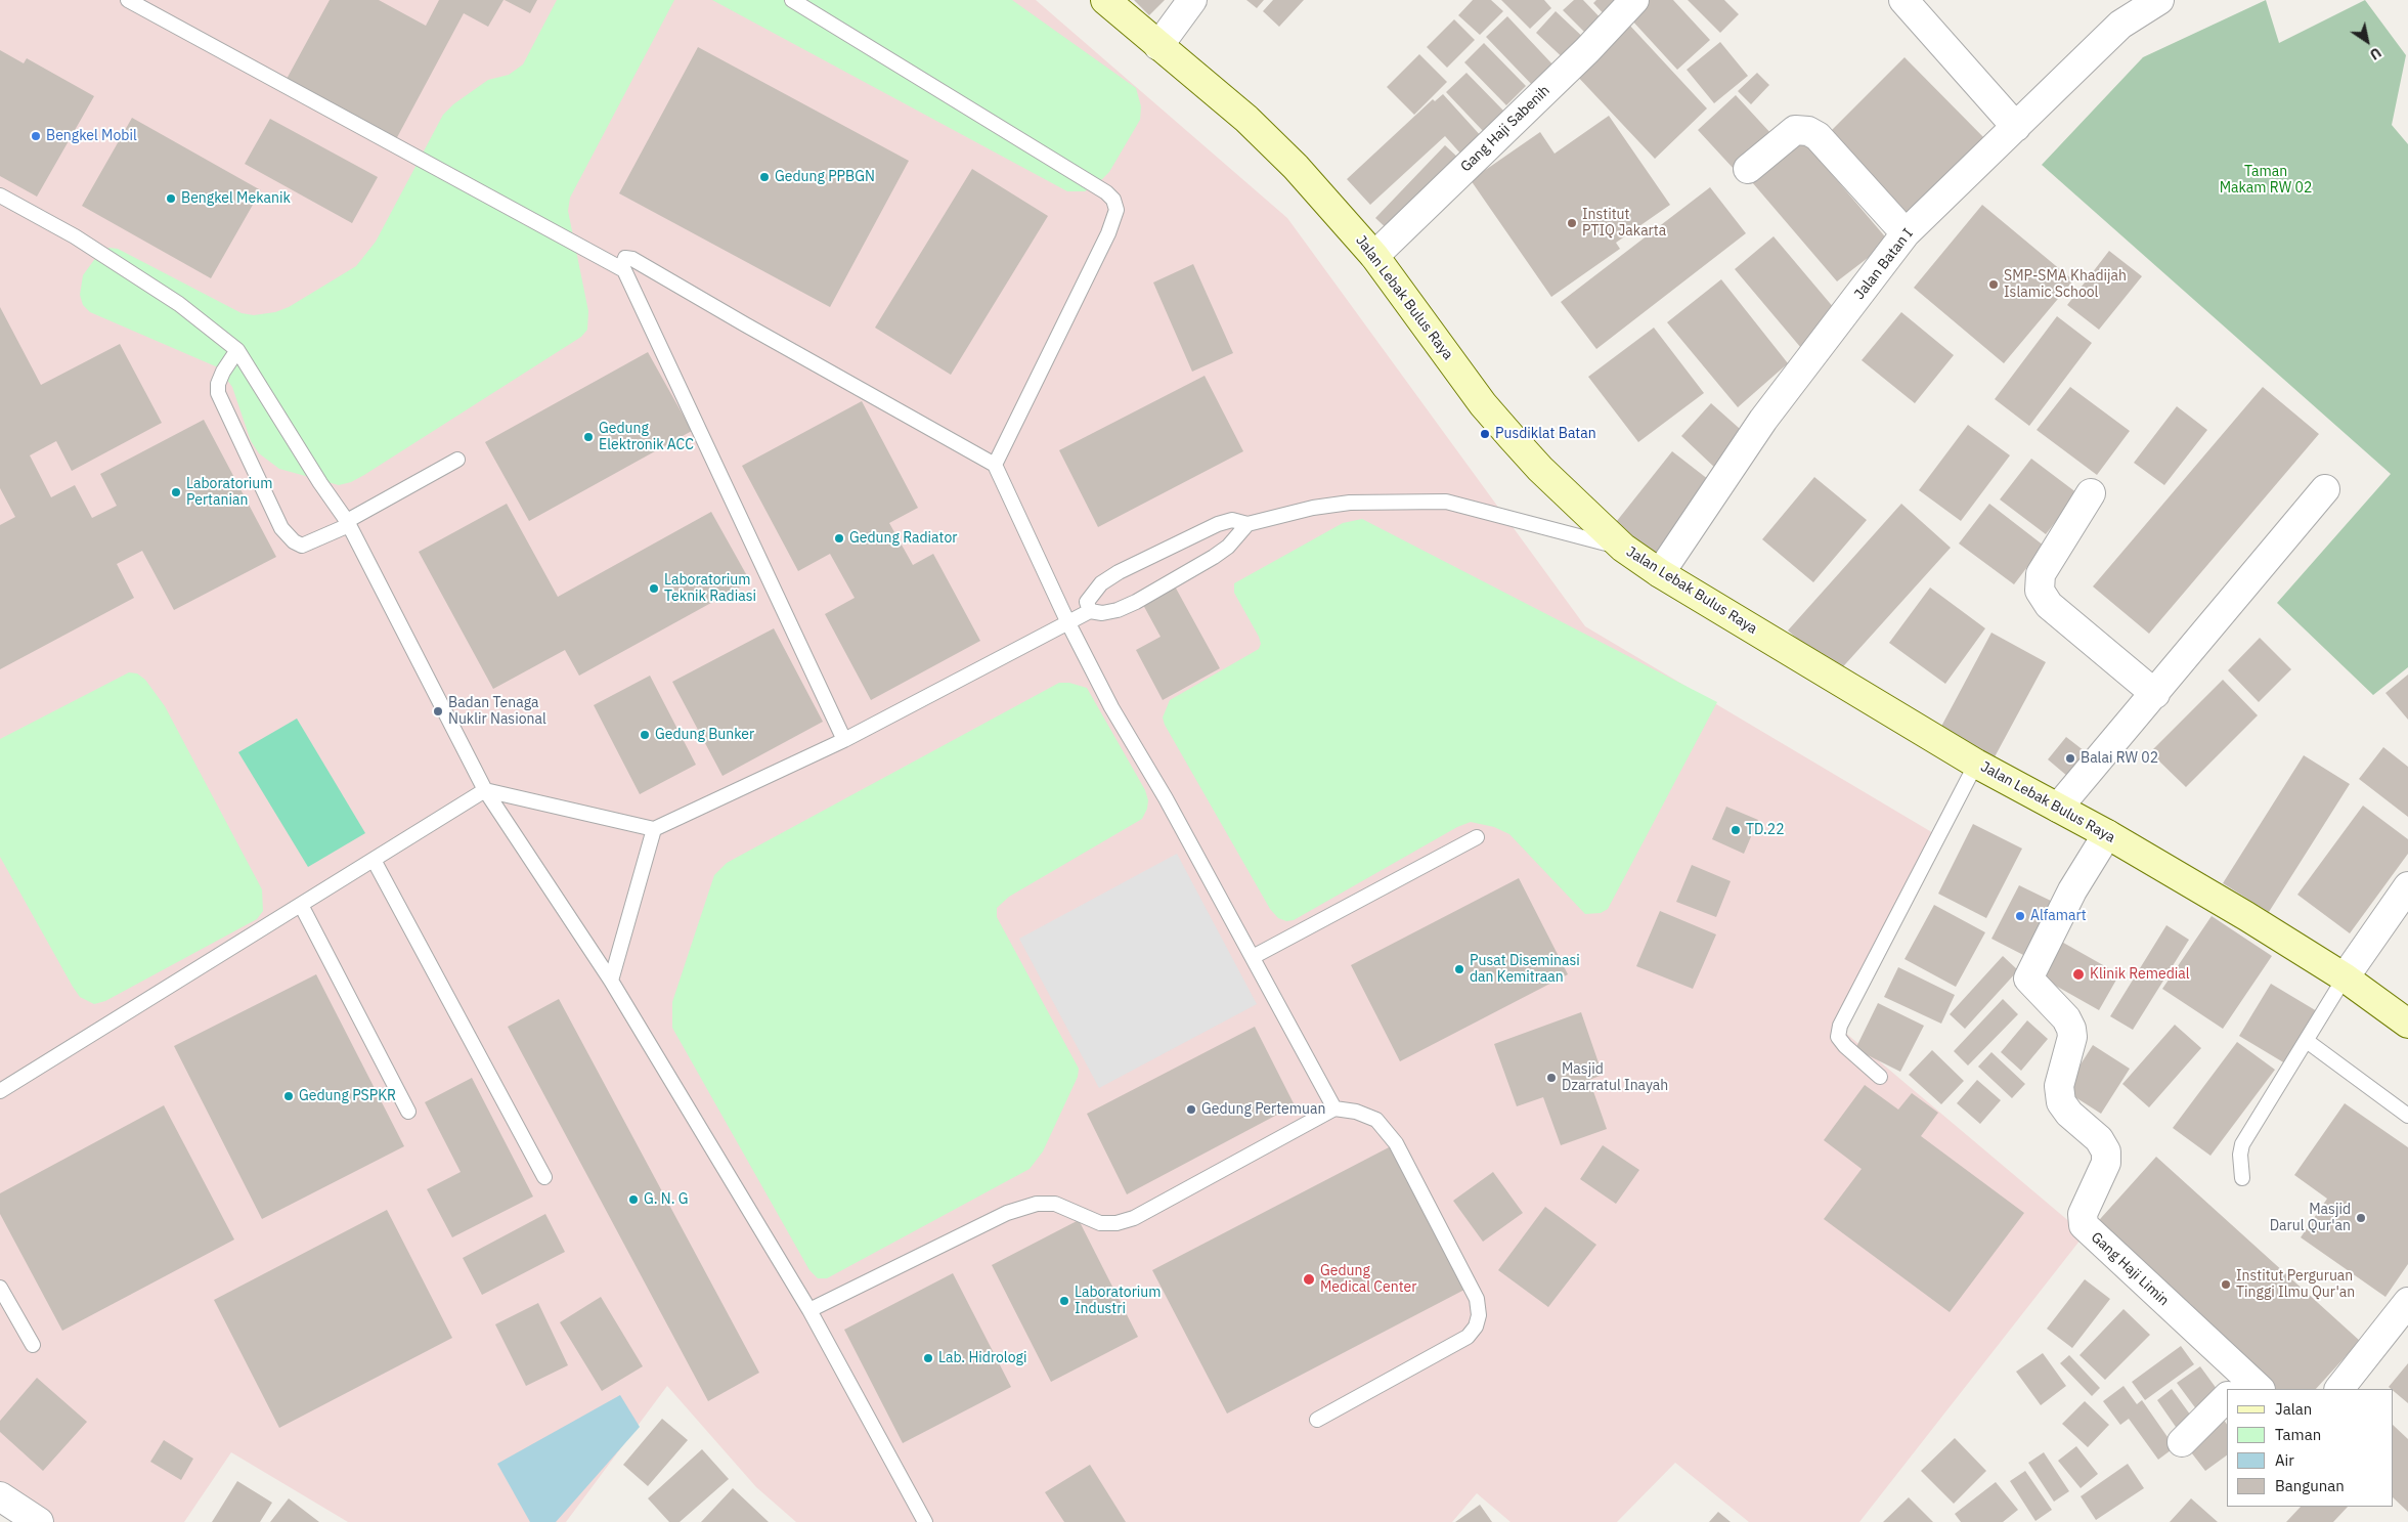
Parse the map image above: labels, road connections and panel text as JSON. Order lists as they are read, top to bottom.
{
  "streets": {
    "main road": ["Jalan Lebak Bulus Raya"],
    "street": ["Gang Haji Sabenih", "Jalan Batan I", "Gang Haji Limin"]
  },
  "crossings": [
    ["Gang Haji Sabenih", "Jalan Lebak Bulus Raya"],
    ["Jalan Batan I", "Jalan Lebak Bulus Raya"],
    ["Jalan Lebak Bulus Raya", "Gang Haji Limin"]
  ],
  "parks": ["Taman Makam RW 02"],
  "places": [
    "Bengkel Mobil",
    "Gedung PPBGN",
    "Bengkel Mekanik",
    "Institut PTIQ Jakarta",
    "SMP-SMA Khadijah Islamic School",
    "Pusdiklat Batan",
    "Gedung Elektronik ACC",
    "Laboratorium Pertanian",
    "Gedung Radiator",
    "Laboratorium Teknik Radiasi",
    "Badan Tenaga Nuklir Nasional",
    "Gedung Bunker",
    "Balai RW 02",
    "TD.22",
    "Alfamart",
    "Pusat Diseminasi dan Kemitraan",
    "Klinik Remedial",
    "Masjid Dzarratul Inayah",
    "Gedung PSPKR",
    "Gedung Pertemuan",
    "G. N. G",
    "Masjid Darul Qur'an",
    "Gedung Medical Center",
    "Institut Perguruan Tinggi Ilmu Qur'an",
    "Laboratorium Industri",
    "Lab. Hidrologi"
  ],
  "legend": [
    "Jalan",
    "Taman",
    "Air",
    "Bangunan"
  ],
  "north": "bottom right"
}
